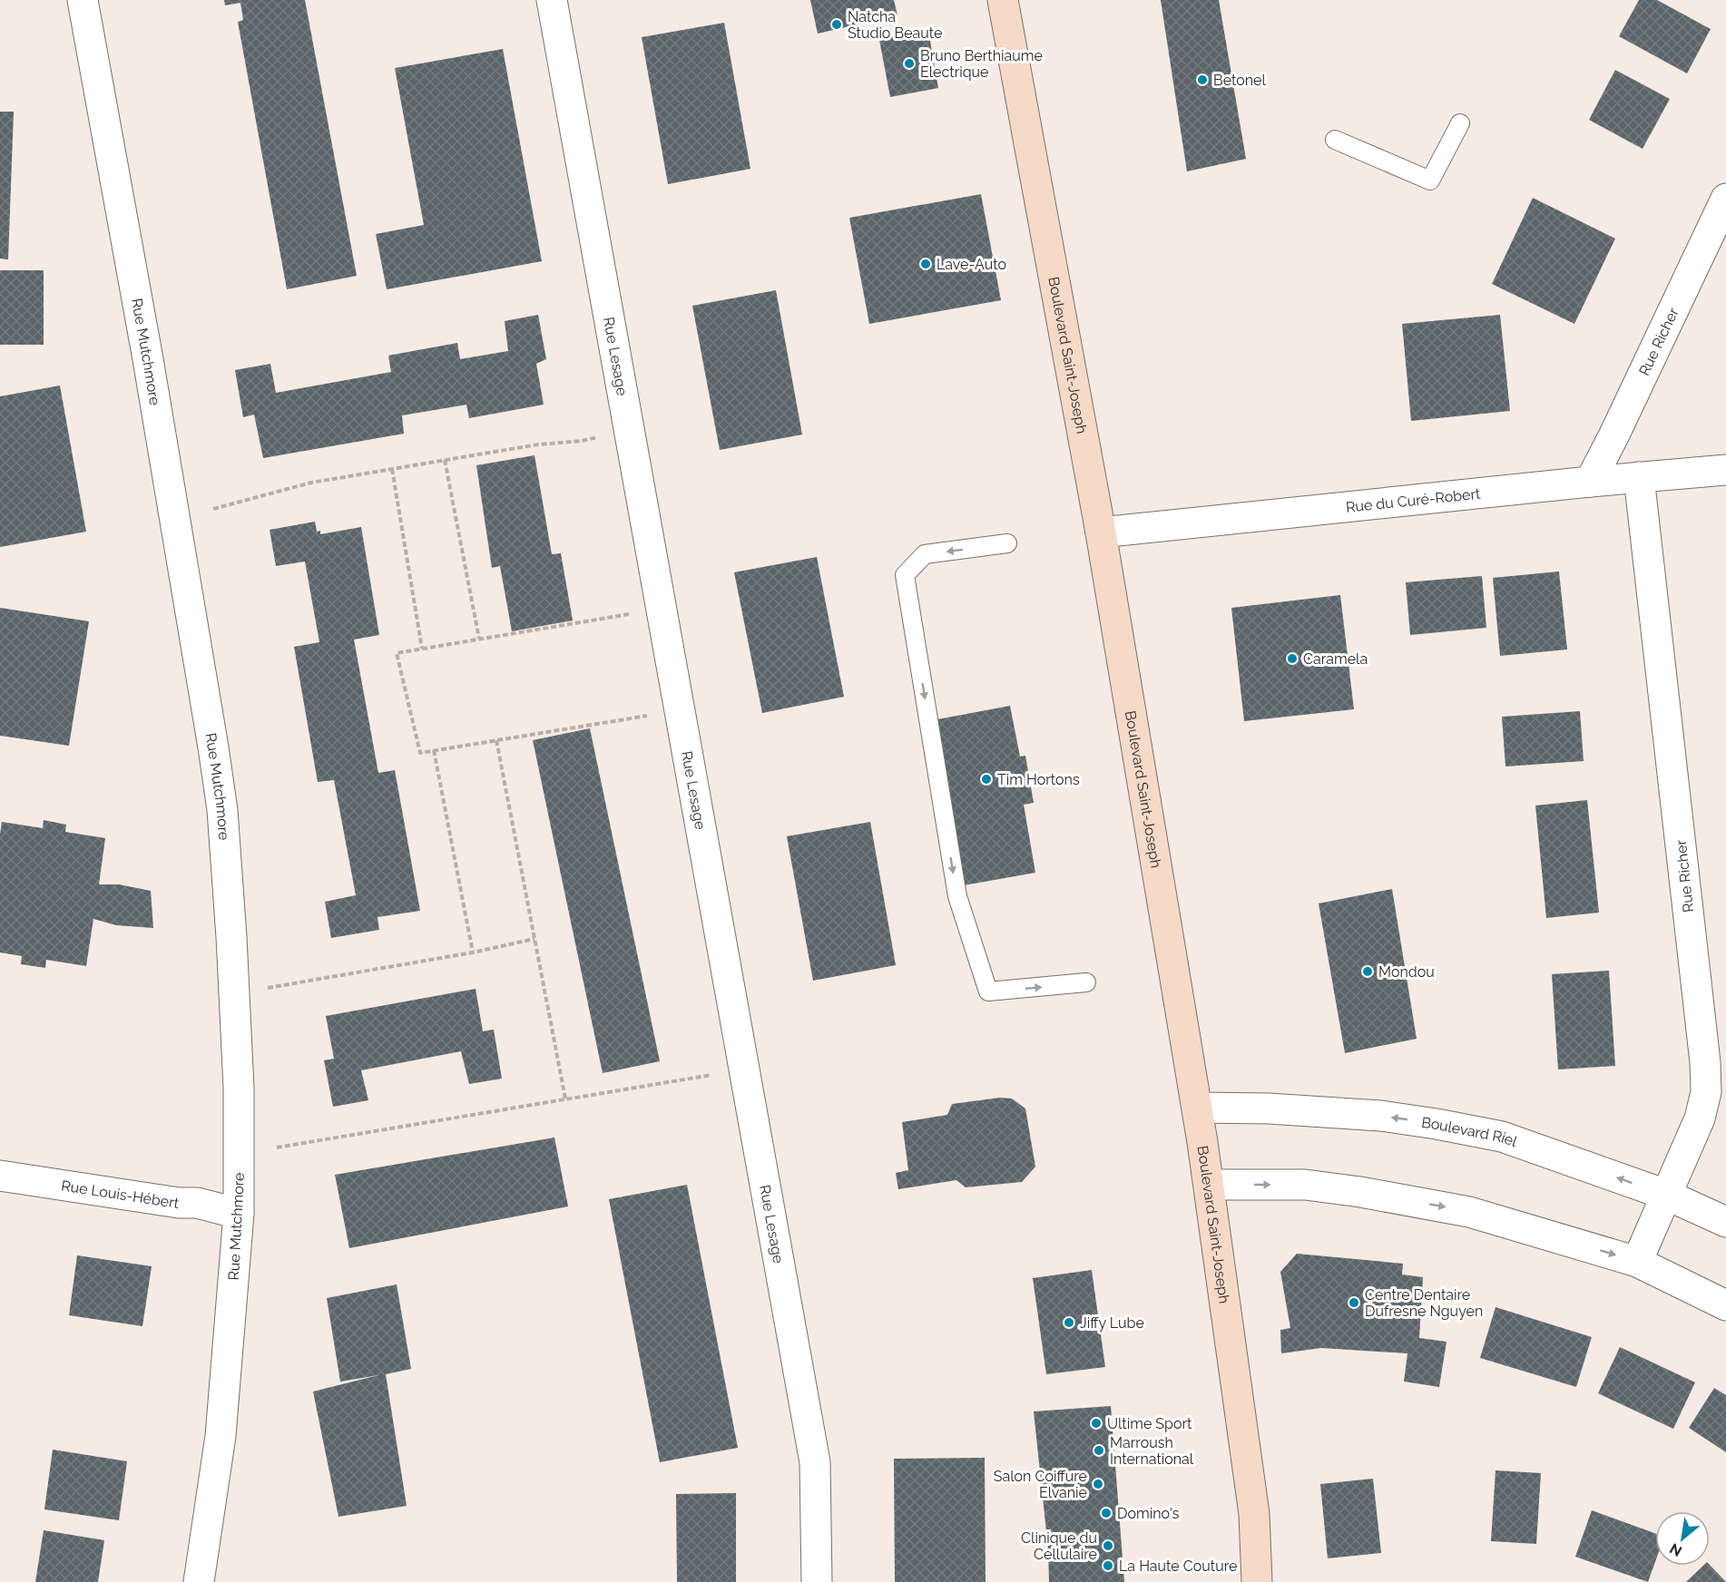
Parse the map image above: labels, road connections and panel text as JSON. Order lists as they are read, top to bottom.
{
  "streets": {
    "main road": ["Boulevard Saint-Joseph"],
    "street": [
      "Rue Richer",
      "Rue Mutchmore",
      "Rue Lesage",
      "Rue du Curé-Robert",
      "Boulevard Riel",
      "Rue Louis-Hébert"
    ]
  },
  "crossings": [
    ["Rue Richer", "Rue du Curé-Robert"],
    ["Rue Richer", "Boulevard Riel"],
    ["Rue Mutchmore", "Rue Louis-Hébert"],
    ["Boulevard Saint-Joseph", "Rue du Curé-Robert"],
    ["Boulevard Saint-Joseph", "Boulevard Riel"]
  ],
  "places": [
    "Natcha Studio Beaute",
    "Bruno Berthiaume Electrique",
    "Betonel",
    "Lave-Auto",
    "Caramela",
    "Tim Hortons",
    "Mondou",
    "Centre Dentaire Dufresne Nguyen",
    "Jiffy Lube",
    "Ultime Sport",
    "Marroush International",
    "Salon Coiffure Elvanie",
    "Domino's",
    "Clinique du Cellulaire",
    "La Haute Couture"
  ],
  "north": "bottom left"
}
